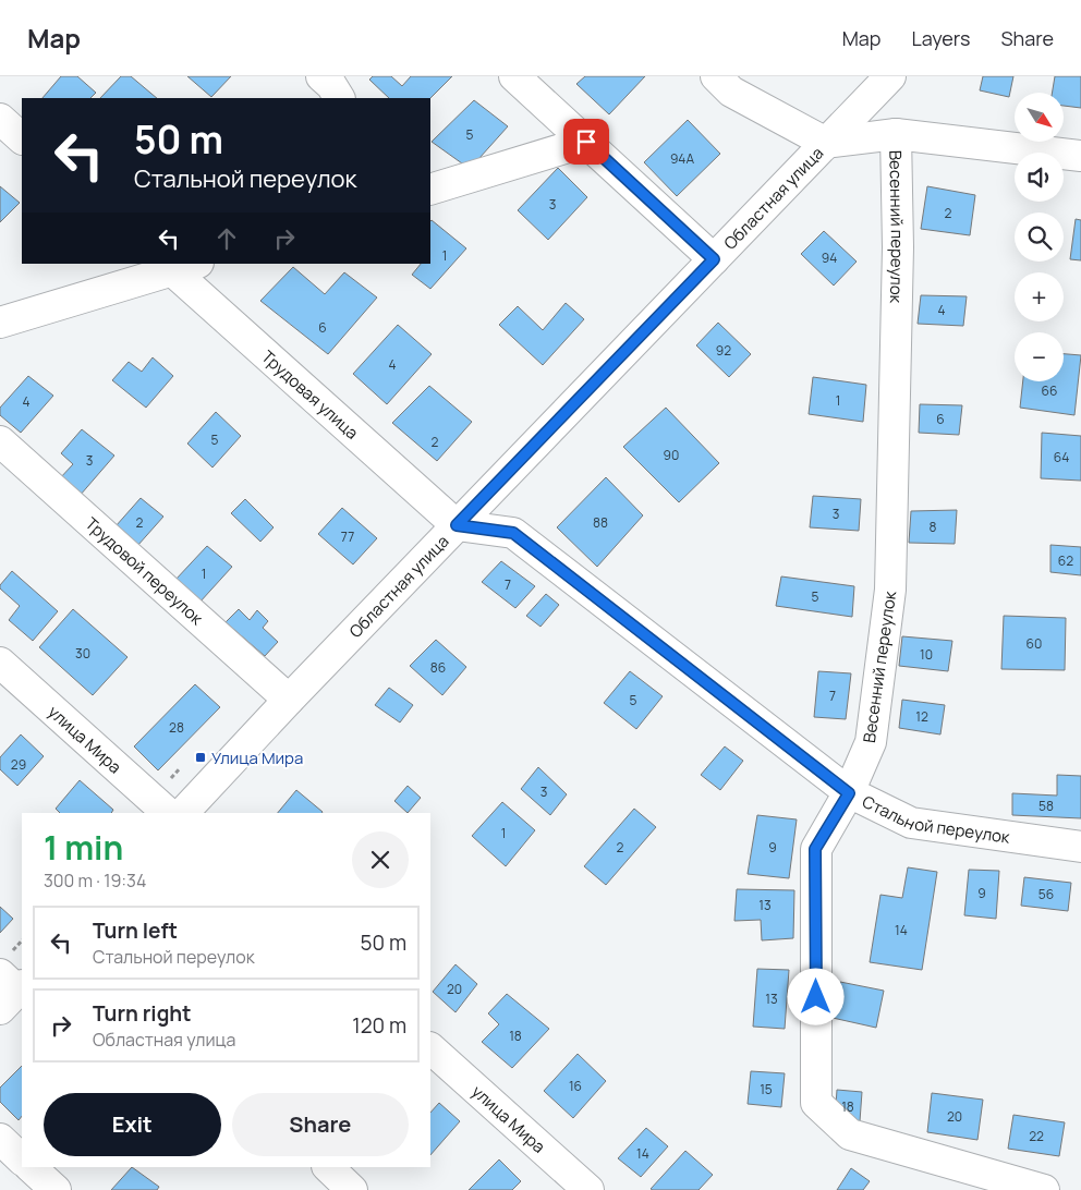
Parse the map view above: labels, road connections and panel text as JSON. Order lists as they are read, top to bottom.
{
  "streets": {
    "street": [
      "Областная улица",
      "Весенний переулок",
      "Трудовая улица",
      "Трудовой переулок",
      "улица Мира",
      "Стальной переулок"
    ]
  },
  "crossings": [
    ["Областная улица", "Трудовая улица"],
    ["Областная улица", "Трудовой переулок"],
    ["Областная улица", "Стальной переулок"],
    ["Весенний переулок", "Стальной переулок"],
    ["Трудовая улица", "Стальной переулок"]
  ],
  "places": {
    "transit": ["Улица Мира"]
  },
  "house_numbers": [
    "5",
    "94А",
    "3",
    "2",
    "1",
    "94",
    "4",
    "6",
    "92",
    "4",
    "66",
    "1",
    "4",
    "6",
    "5",
    "2",
    "90",
    "64",
    "3",
    "3",
    "2",
    "88",
    "8",
    "77",
    "62",
    "1",
    "7",
    "5",
    "60",
    "30",
    "10",
    "86",
    "7",
    "5",
    "12",
    "28",
    "29",
    "3",
    "58",
    "1",
    "2",
    "9",
    "9",
    "56",
    "13",
    "14",
    "20",
    "13",
    "18",
    "16",
    "15",
    "18",
    "20",
    "22",
    "14"
  ],
  "north": "bottom right",
  "page": {
    "header": "Map",
    "nav": ["Map", "Layers", "Share"],
    "map_buttons": ["+", "−"],
    "turn": ["50 m", "Стальной переулок"],
    "heading": ["1 min", "300 m · 19:34"],
    "list": [
      {
        "name": "Turn left",
        "note": "Стальной переулок",
        "value": "50 m"
      },
      {
        "name": "Turn right",
        "note": "Областная улица",
        "value": "120 m"
      }
    ],
    "buttons": ["Exit", "Share"]
  }
}
